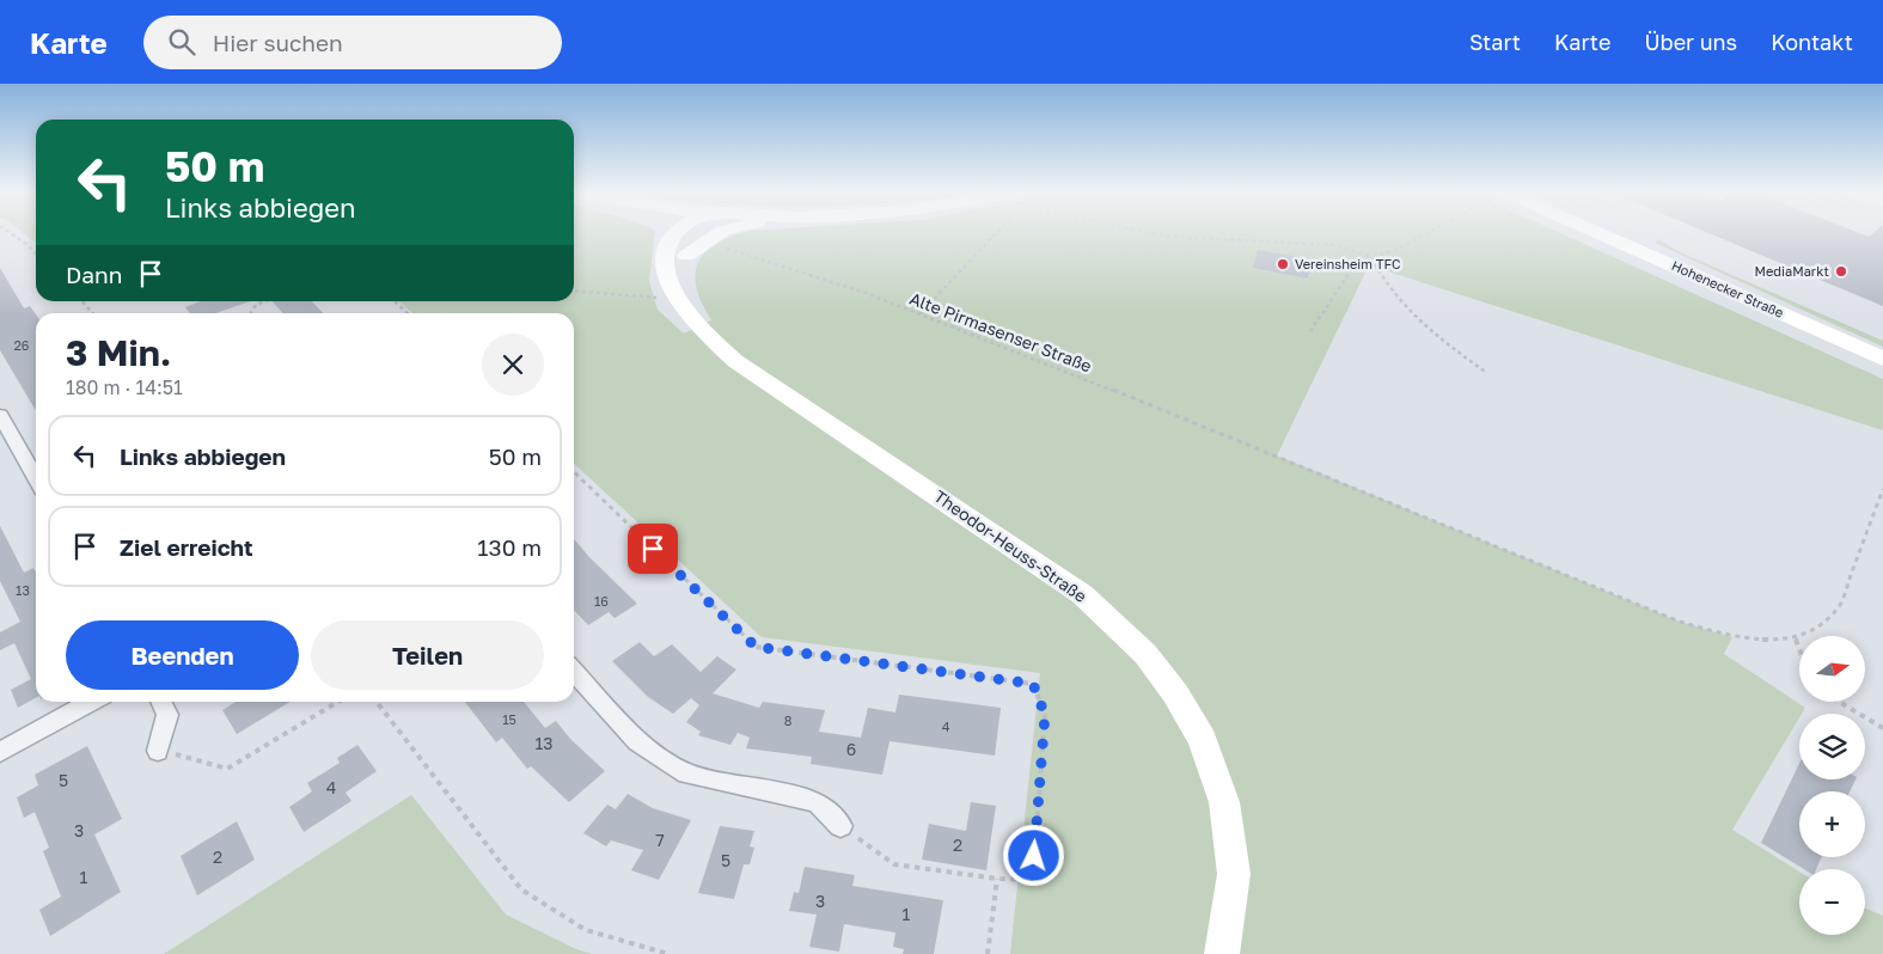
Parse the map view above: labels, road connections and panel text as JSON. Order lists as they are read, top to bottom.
{
  "streets": {
    "street": ["Hohenecker Straße", "Theodor-Heuss-Straße"],
    "path": ["Alte Pirmasenser Straße"]
  },
  "places": ["Vereinsheim TFC", "MediaMarkt"],
  "house_numbers": [
    "26",
    "13",
    "16",
    "15",
    "8",
    "4",
    "13",
    "6",
    "5",
    "4",
    "3",
    "7",
    "2",
    "2",
    "5",
    "1",
    "3",
    "1"
  ],
  "north": "right",
  "page": {
    "header": "Karte",
    "search": "Hier suchen",
    "nav": [
      "Start",
      "Karte",
      "Über uns",
      "Kontakt"
    ],
    "turn": ["50 m", "Links abbiegen"],
    "then": "Dann",
    "heading": ["3 Min.", "180 m · 14:51"],
    "list": [
      {
        "name": "Links abbiegen",
        "value": "50 m"
      },
      {
        "name": "Ziel erreicht",
        "value": "130 m"
      }
    ],
    "buttons": ["Beenden", "Teilen"],
    "map_buttons": ["+", "−"]
  }
}
